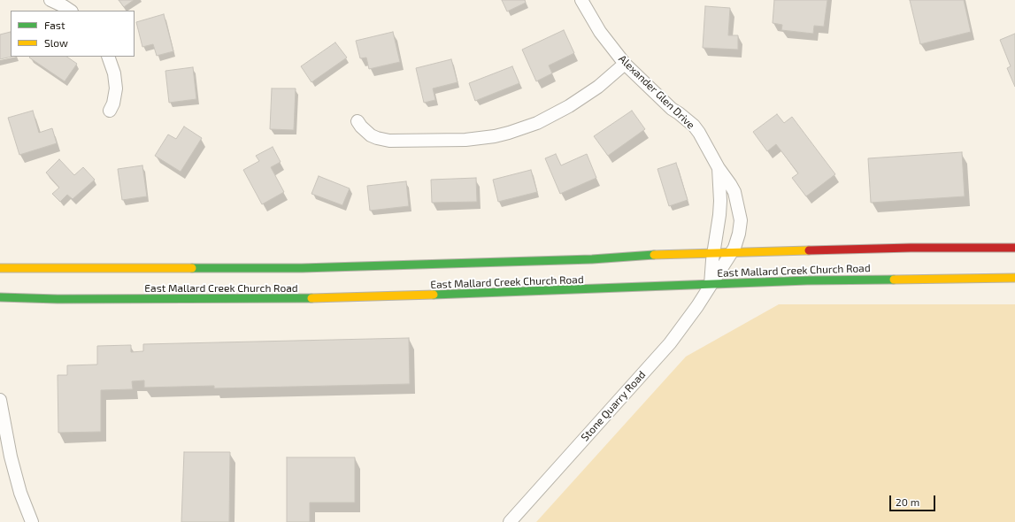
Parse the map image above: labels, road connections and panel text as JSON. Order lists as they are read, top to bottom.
{
  "streets": {
    "main road": ["East Mallard Creek Church Road"],
    "street": ["Alexander Glen Drive", "Stone Quarry Road"]
  },
  "crossings": [
    ["Alexander Glen Drive", "East Mallard Creek Church Road"],
    ["Alexander Glen Drive", "Stone Quarry Road"],
    ["East Mallard Creek Church Road", "Stone Quarry Road"]
  ],
  "legend": ["Fast", "Slow"],
  "scale_bar": "20 m"
}
